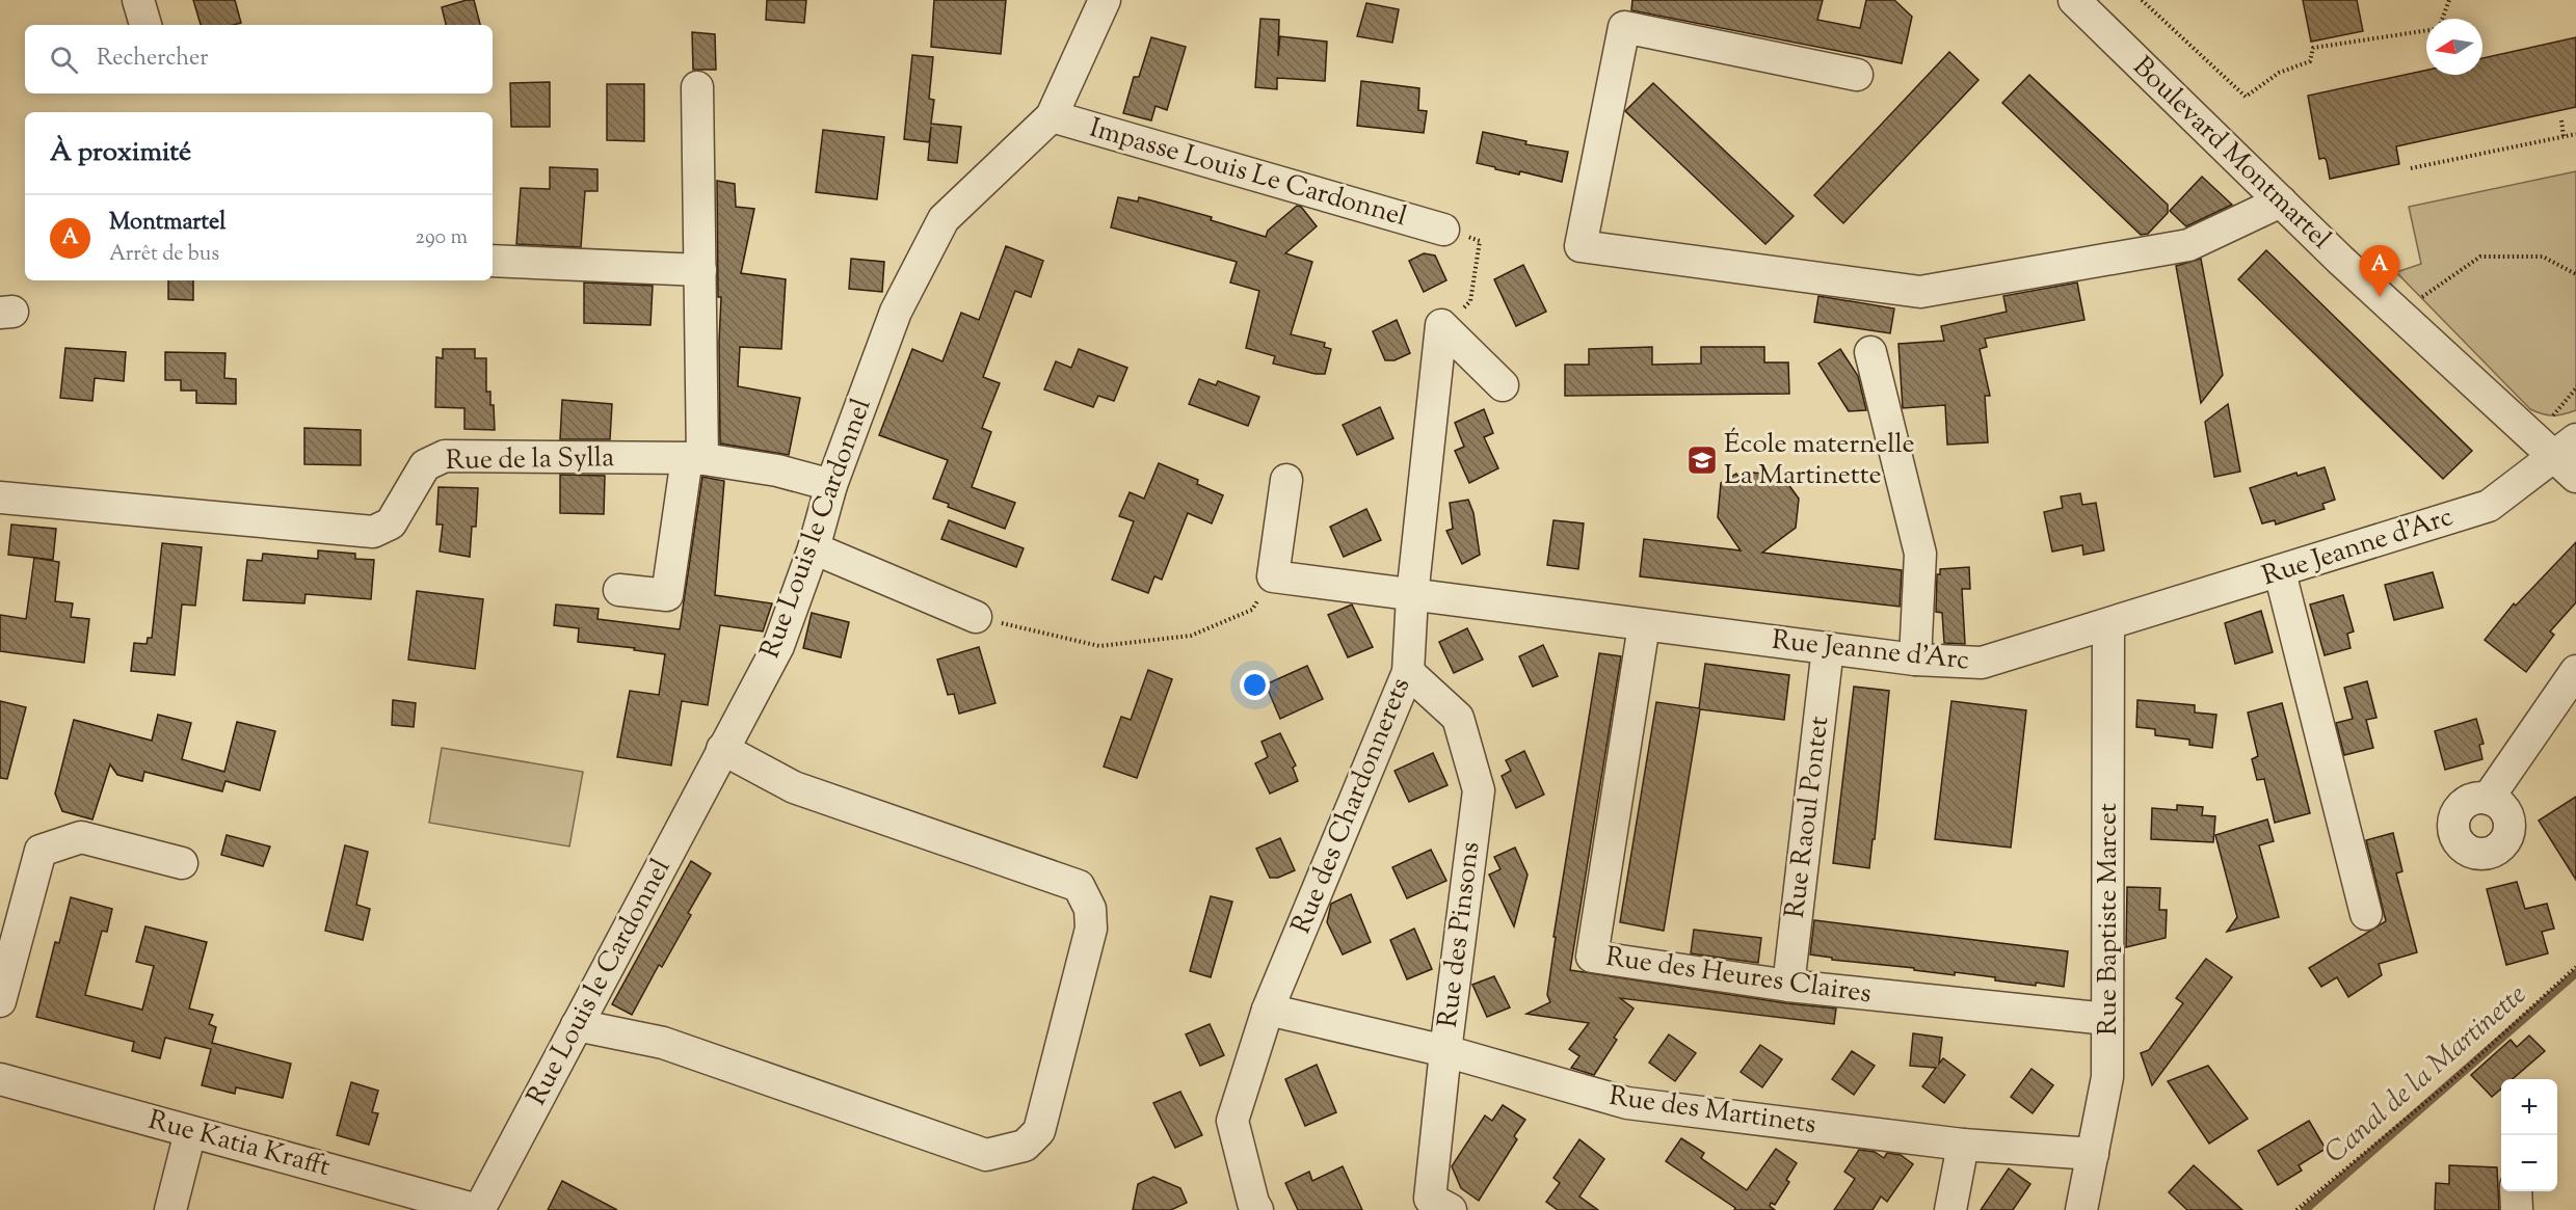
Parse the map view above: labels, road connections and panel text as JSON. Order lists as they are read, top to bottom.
{
  "streets": {
    "street": [
      "Boulevard Montmartel",
      "Impasse Louis Le Cardonnel",
      "Rue de la Sylla",
      "Rue Louis le Cardonnel",
      "Rue Jeanne d'Arc",
      "Rue des Chardonnerets",
      "Rue Raoul Pontet",
      "Rue Baptiste Marcet",
      "Rue des Pinsons",
      "Rue des Heures Claires",
      "Rue des Martinets",
      "Rue Katia Krafft"
    ]
  },
  "crossings": [
    ["Boulevard Montmartel", "Rue Jeanne d'Arc"],
    ["Impasse Louis Le Cardonnel", "Rue Louis le Cardonnel"],
    ["Rue de la Sylla", "Rue Louis le Cardonnel"],
    ["Rue Louis le Cardonnel", "Rue Katia Krafft"],
    ["Rue Jeanne d'Arc", "Rue des Chardonnerets"],
    ["Rue Jeanne d'Arc", "Rue Raoul Pontet"],
    ["Rue Jeanne d'Arc", "Rue Baptiste Marcet"],
    ["Rue Jeanne d'Arc", "Rue des Heures Claires"],
    ["Rue des Chardonnerets", "Rue des Pinsons"],
    ["Rue des Chardonnerets", "Rue des Martinets"],
    ["Rue Raoul Pontet", "Rue des Heures Claires"],
    ["Rue Baptiste Marcet", "Rue des Heures Claires"],
    ["Rue Baptiste Marcet", "Rue des Martinets"],
    ["Rue des Pinsons", "Rue des Martinets"]
  ],
  "water": ["Canal de la Martinette"],
  "places": {
    "school or university": ["École maternelle La Martinette"]
  },
  "north": "left",
  "page": {
    "search": "Rechercher",
    "heading": "À proximité",
    "list": [
      {
        "mark": "A",
        "name": "Montmartel",
        "note": "Arrêt de bus",
        "value": "290 m"
      }
    ],
    "pins": "A",
    "map_buttons": ["+", "−"]
  }
}
